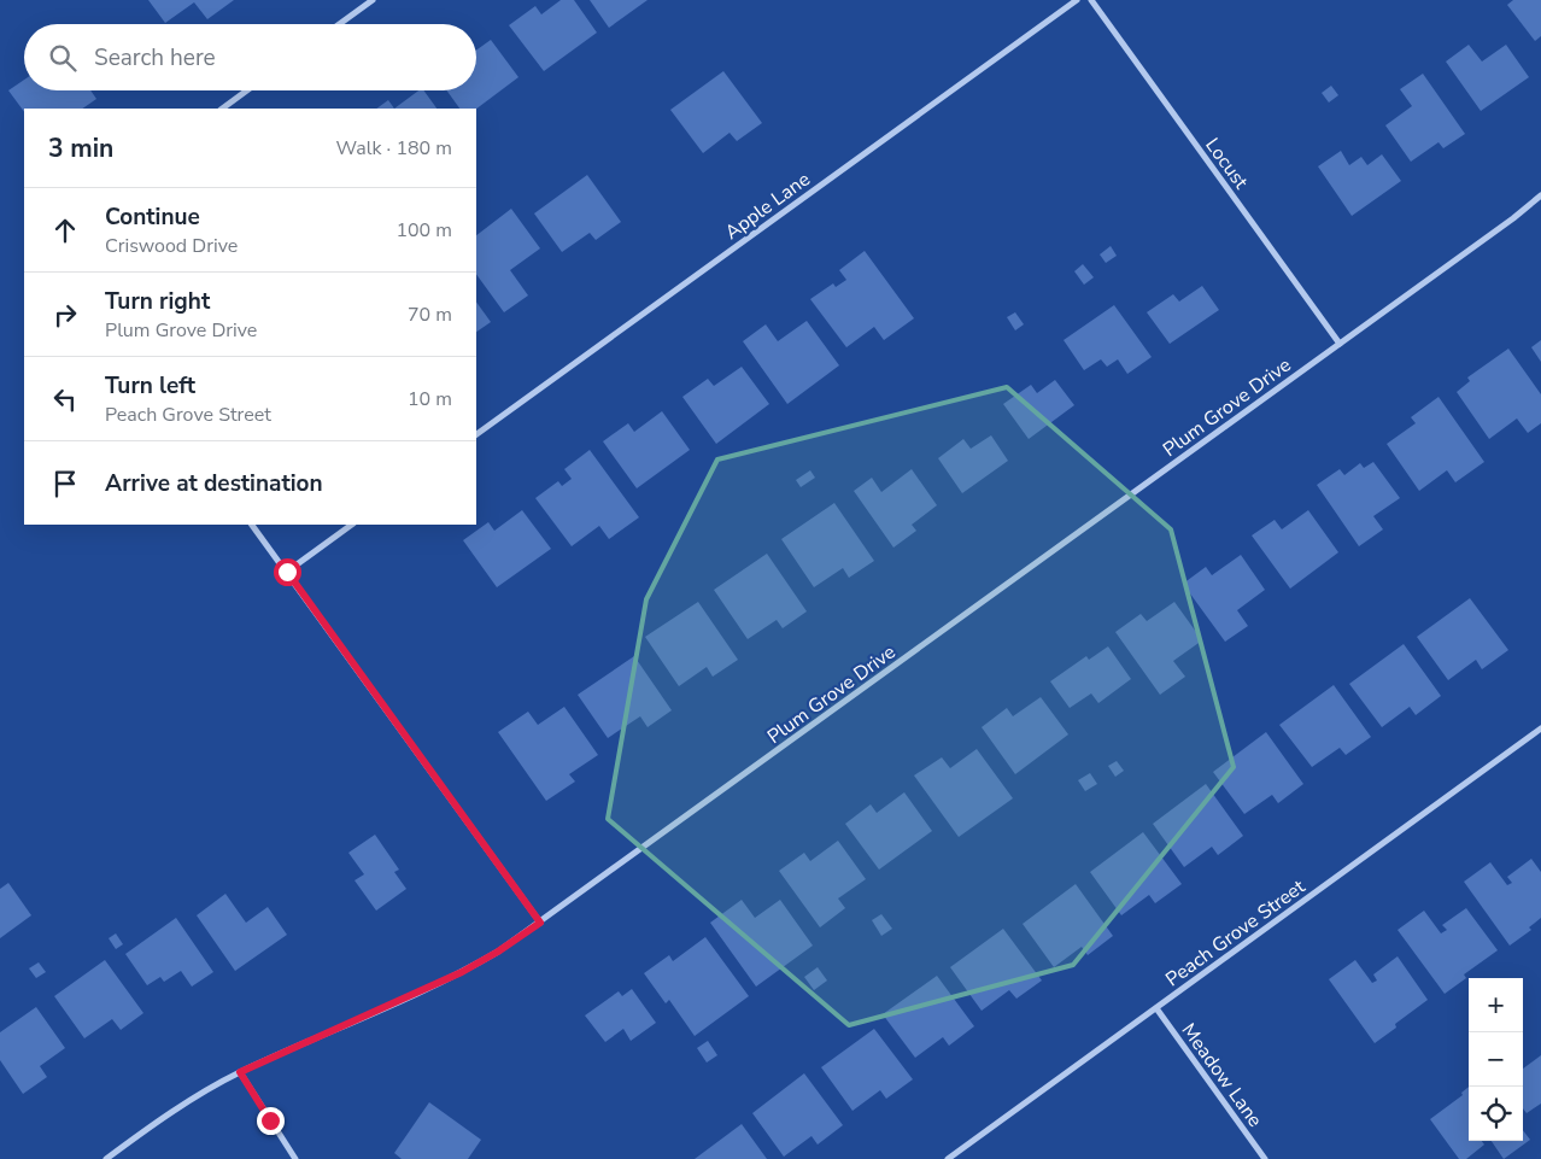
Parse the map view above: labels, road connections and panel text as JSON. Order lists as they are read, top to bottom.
{
  "streets": {
    "street": [
      "Locust",
      "Apple Lane",
      "Plum Grove Drive",
      "Peach Grove Street",
      "Meadow Lane"
    ]
  },
  "crossings": [
    ["Locust", "Plum Grove Drive"],
    ["Peach Grove Street", "Meadow Lane"]
  ],
  "page": {
    "search": "Search here",
    "heading": ["3 min", "Walk · 180 m"],
    "list": [
      ["Continue", "Criswood Drive", "100 m"],
      ["Turn right", "Plum Grove Drive", "70 m"],
      ["Turn left", "Peach Grove Street", "10 m"],
      "Arrive at destination"
    ],
    "map_buttons": ["+", "−"]
  }
}
